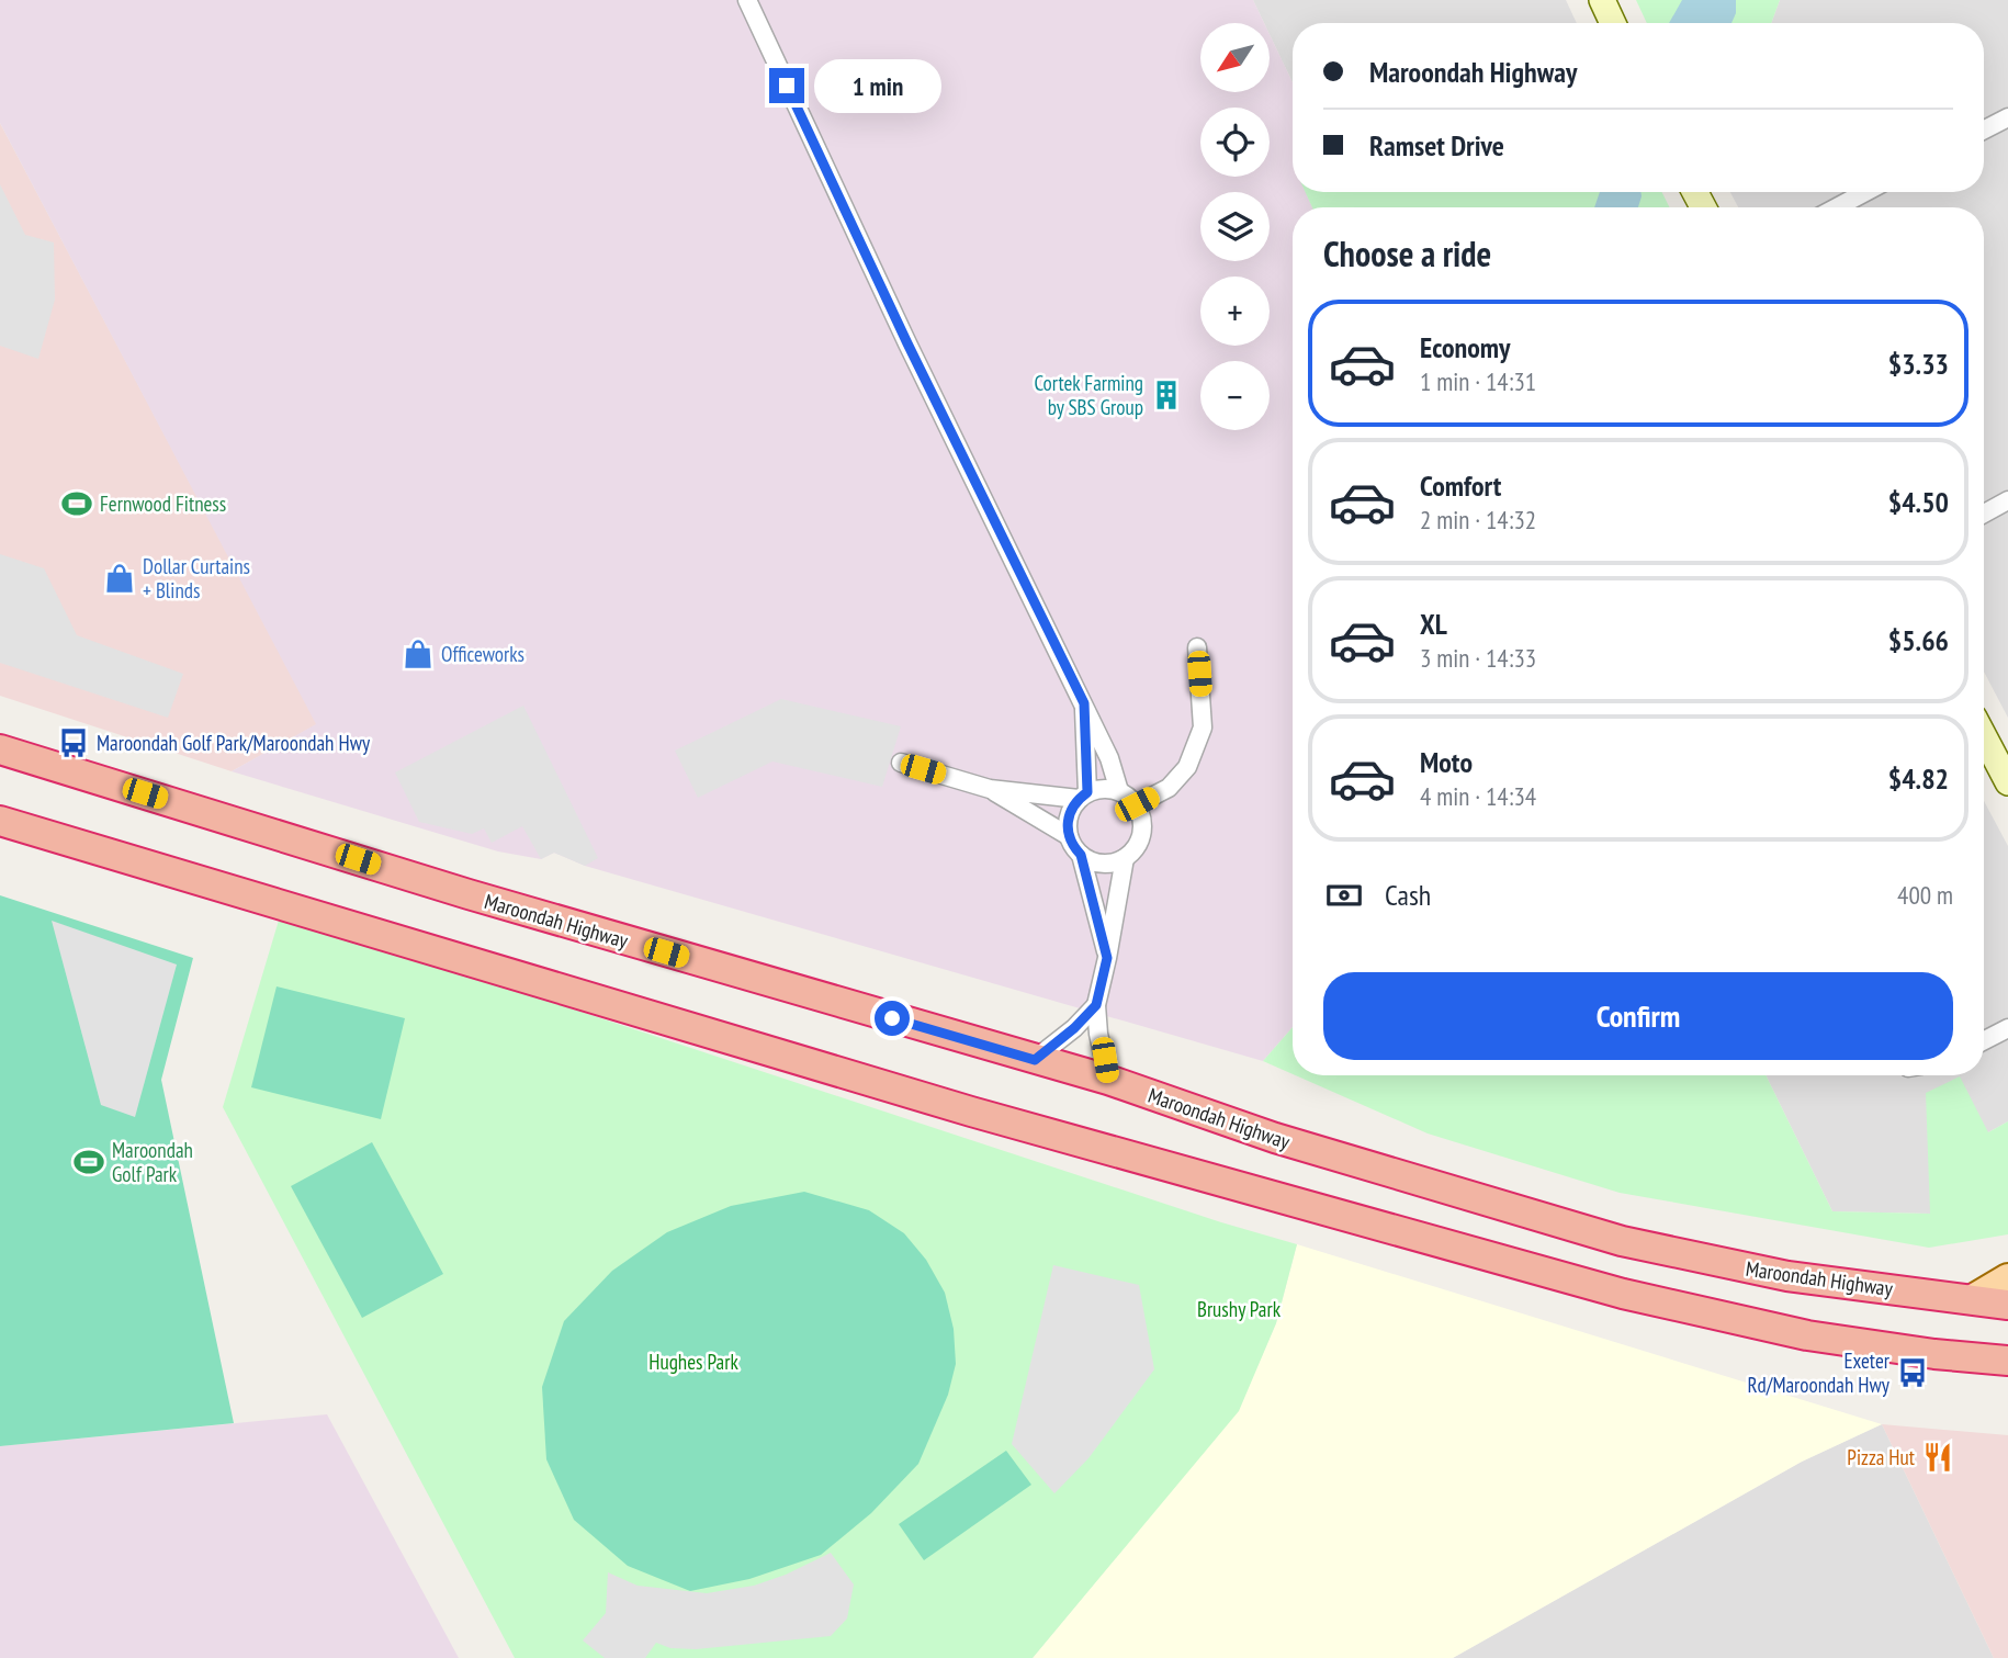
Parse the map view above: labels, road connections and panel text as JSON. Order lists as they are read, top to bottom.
{
  "streets": {
    "highway": ["Maroondah Highway"]
  },
  "parks": ["Brushy Park", "Hughes Park"],
  "places": {
    "building": ["Cortek Farming by SBS Group"],
    "sports": ["Fernwood Fitness", "Maroondah Golf Park"],
    "shop": ["Dollar Curtains + Blinds", "Officeworks"],
    "bus stop": ["Maroondah Golf Park/Maroondah Hwy", "Exeter Rd/Maroondah Hwy"],
    "restaurant": ["Pizza Hut"]
  },
  "north": "bottom left",
  "page": {
    "map_buttons": ["+", "−"],
    "banner": ["Maroondah Highway", "Ramset Drive"],
    "bubble": "1 min",
    "heading": "Choose a ride",
    "list": [
      {
        "name": "Economy",
        "note": "1 min · 14:31",
        "value": "$3.33"
      },
      {
        "name": "Comfort",
        "note": "2 min · 14:32",
        "value": "$4.50"
      },
      {
        "name": "XL",
        "note": "3 min · 14:33",
        "value": "$5.66"
      },
      {
        "name": "Moto",
        "note": "4 min · 14:34",
        "value": "$4.82"
      }
    ],
    "pay": ["Cash", "400 m"],
    "buttons": "Confirm"
  }
}
